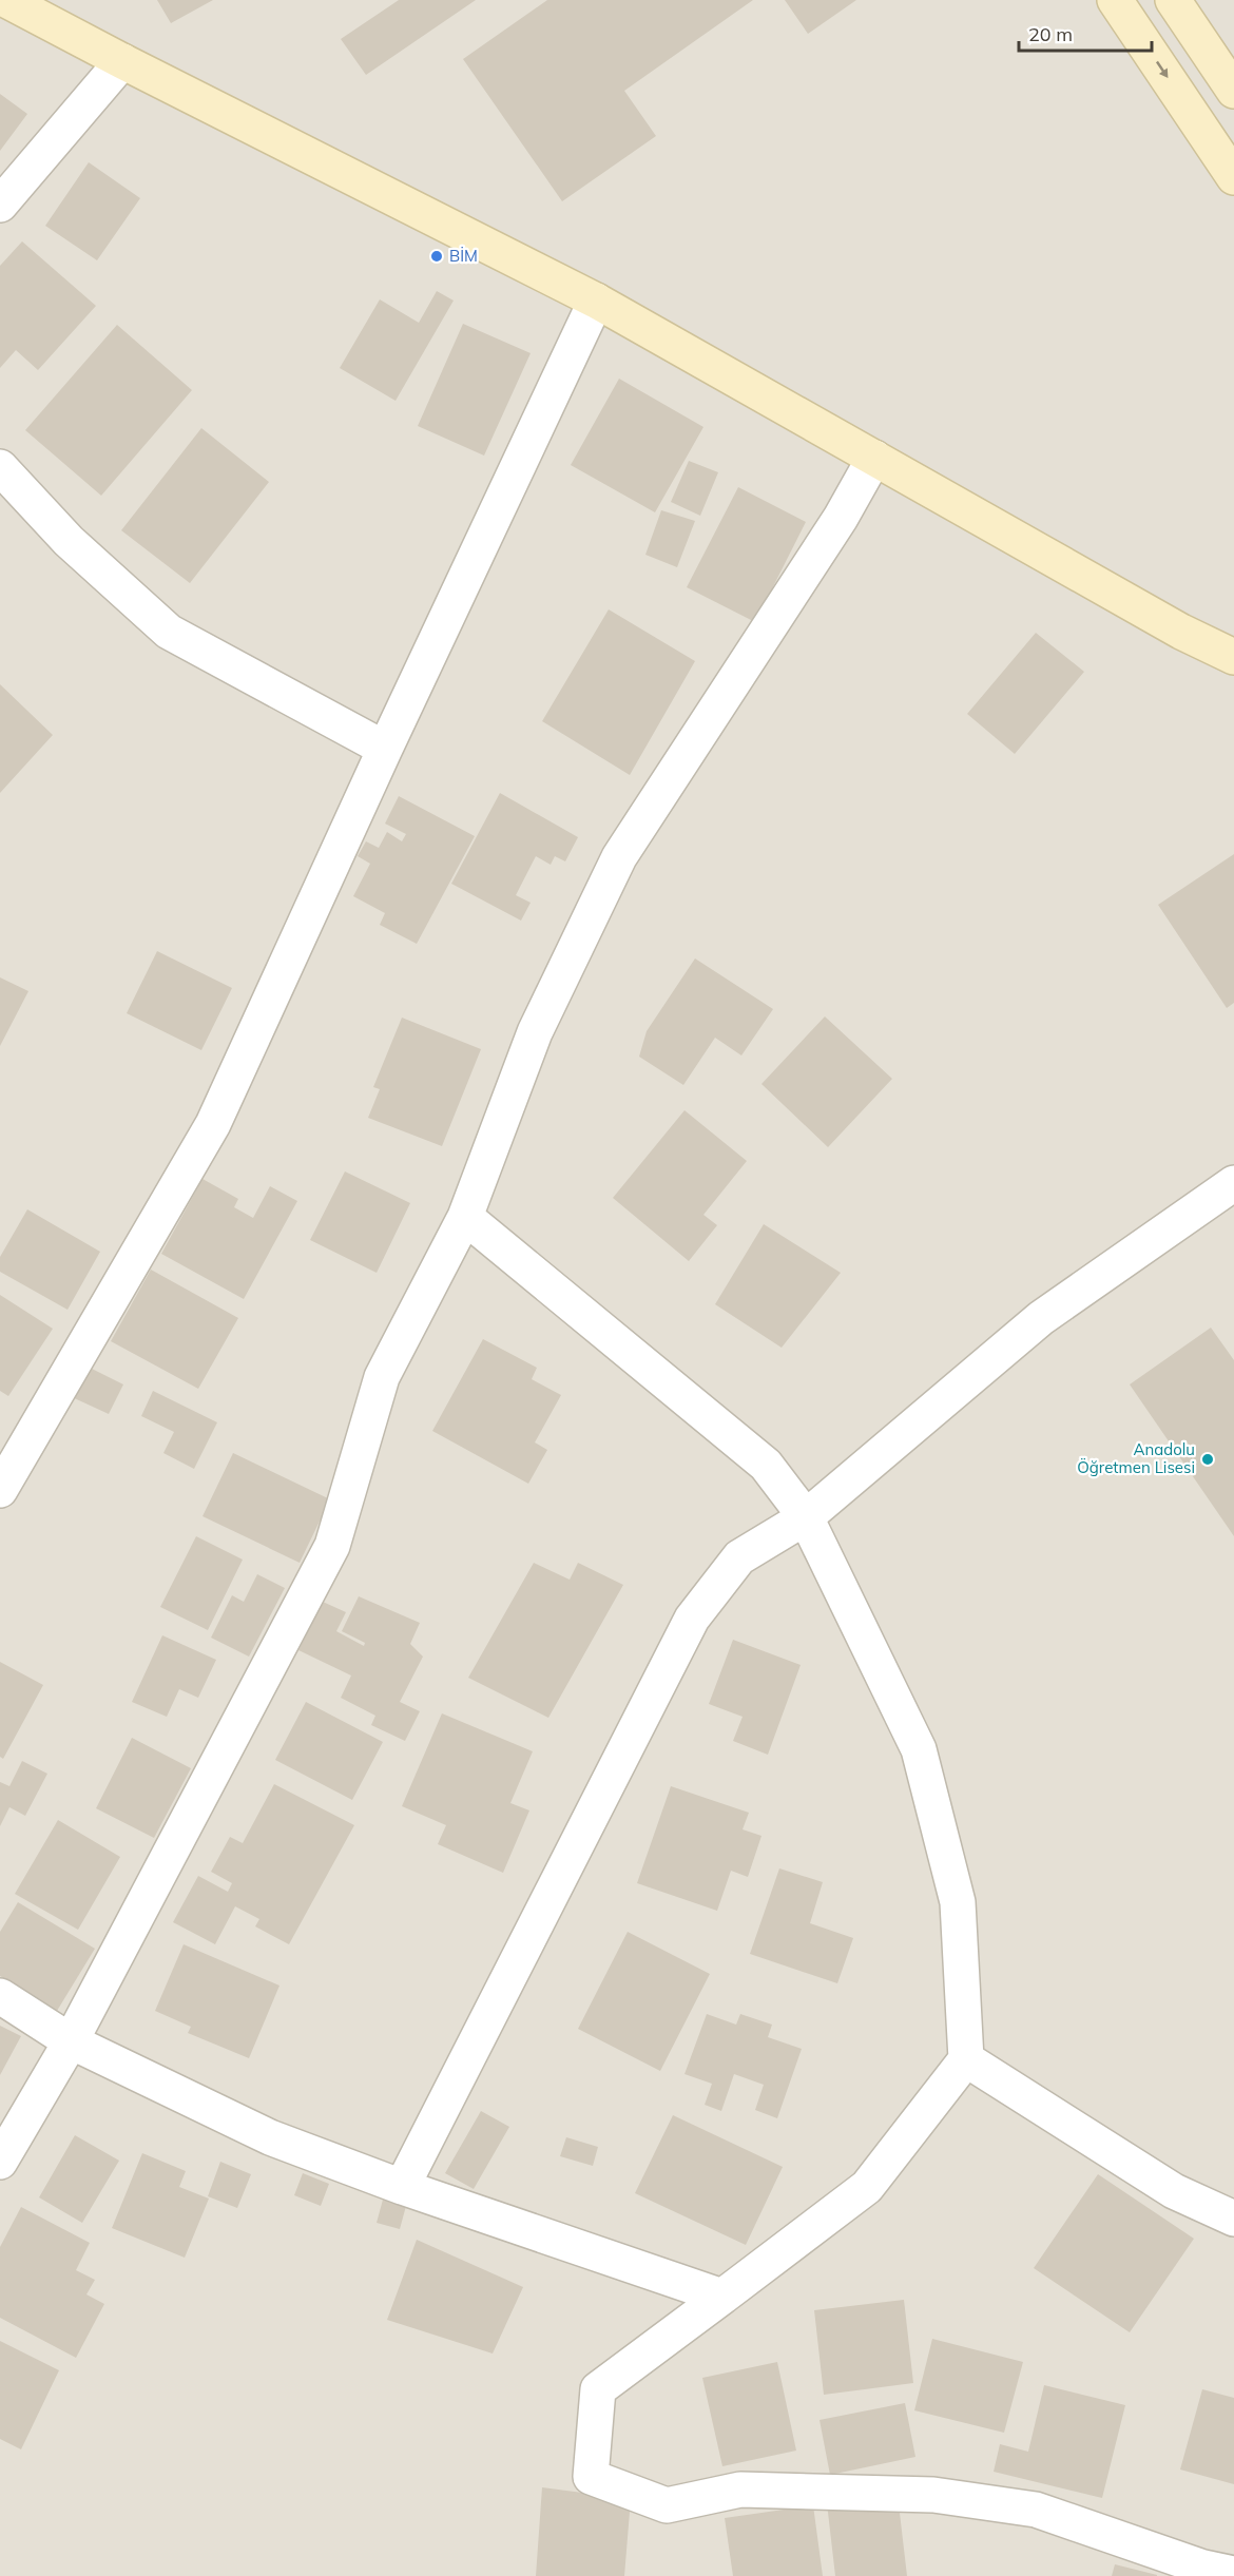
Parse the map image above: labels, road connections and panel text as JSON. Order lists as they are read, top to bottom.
{
  "places": ["BİM", "Anadolu Öğretmen Lisesi"],
  "scale_bar": "20 m"
}
